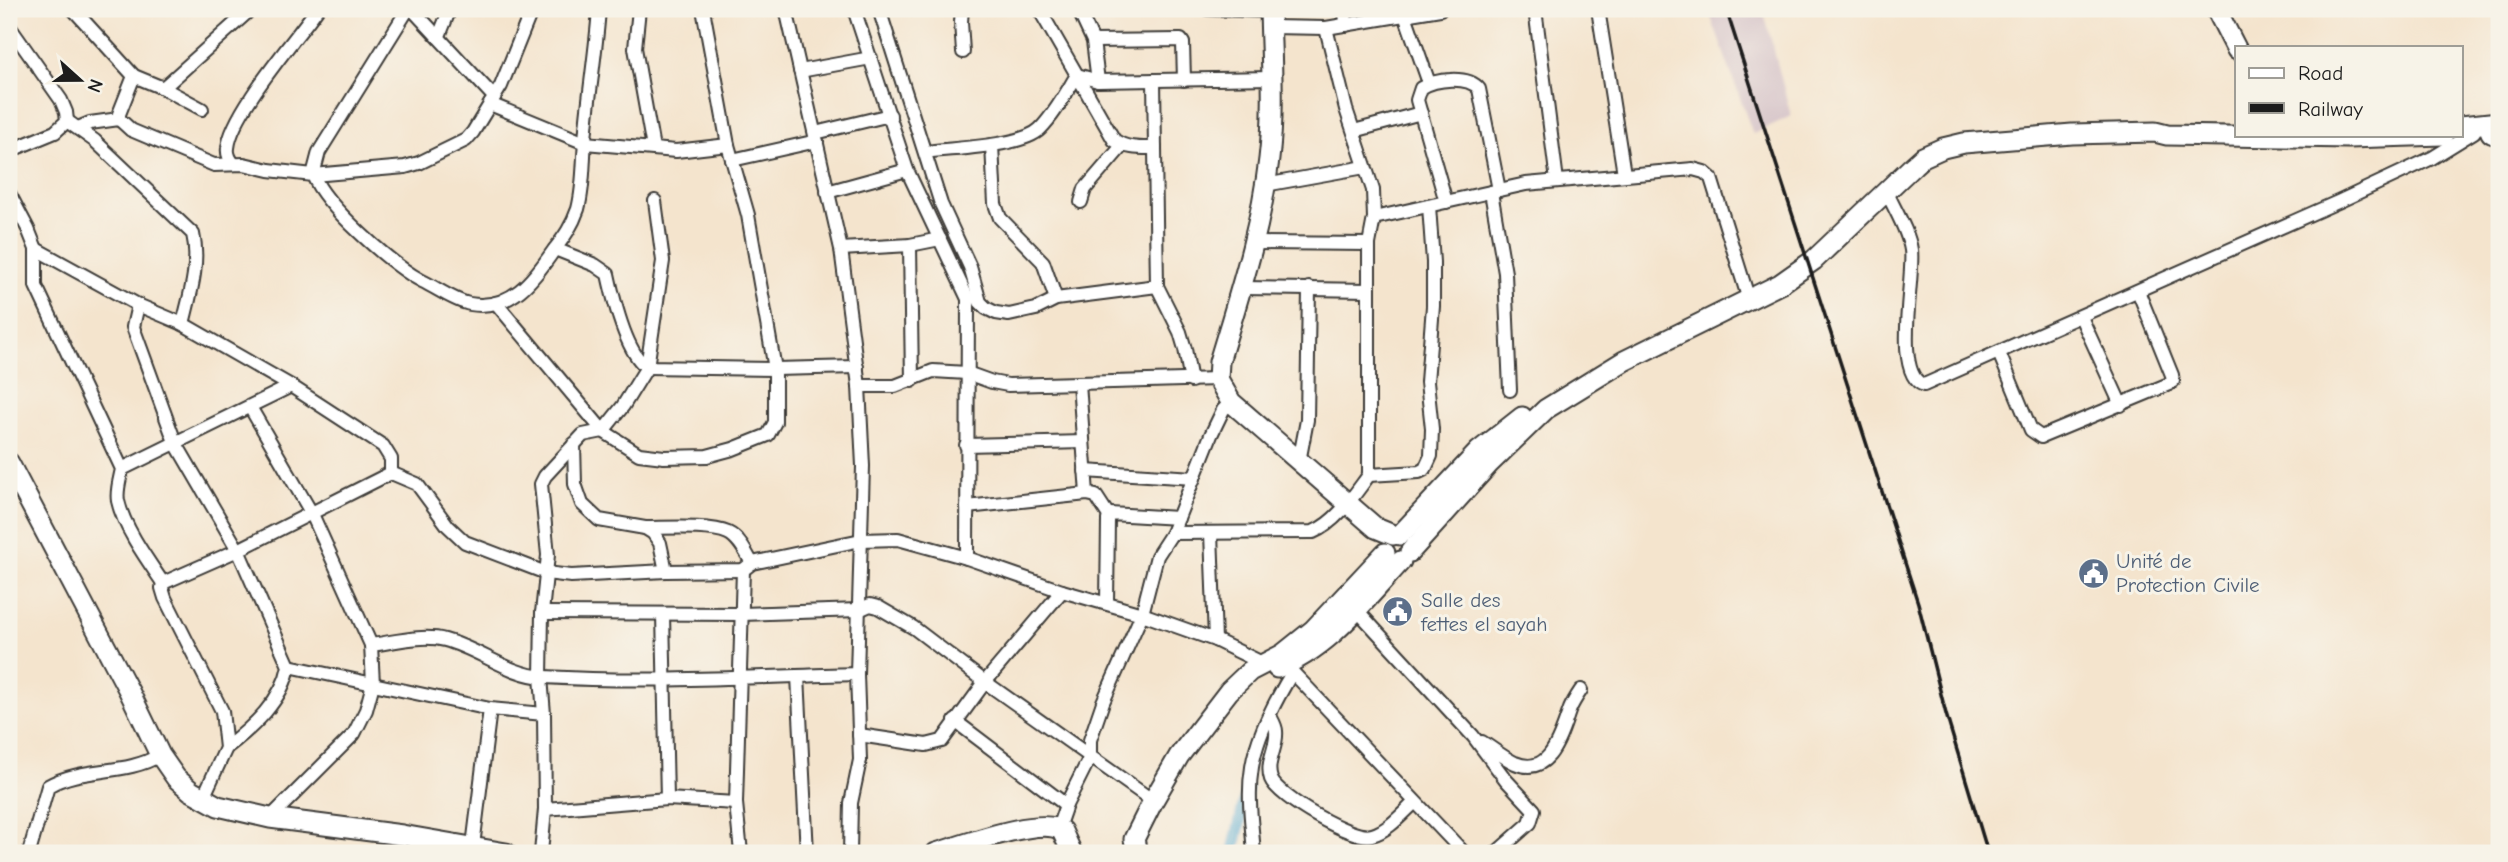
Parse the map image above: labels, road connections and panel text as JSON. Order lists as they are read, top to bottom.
{
  "places": {
    "public building": ["Unité de Protection Civile", "Salle des fettes el sayah"]
  },
  "legend": ["Road", "Railway"],
  "north": "right"
}
